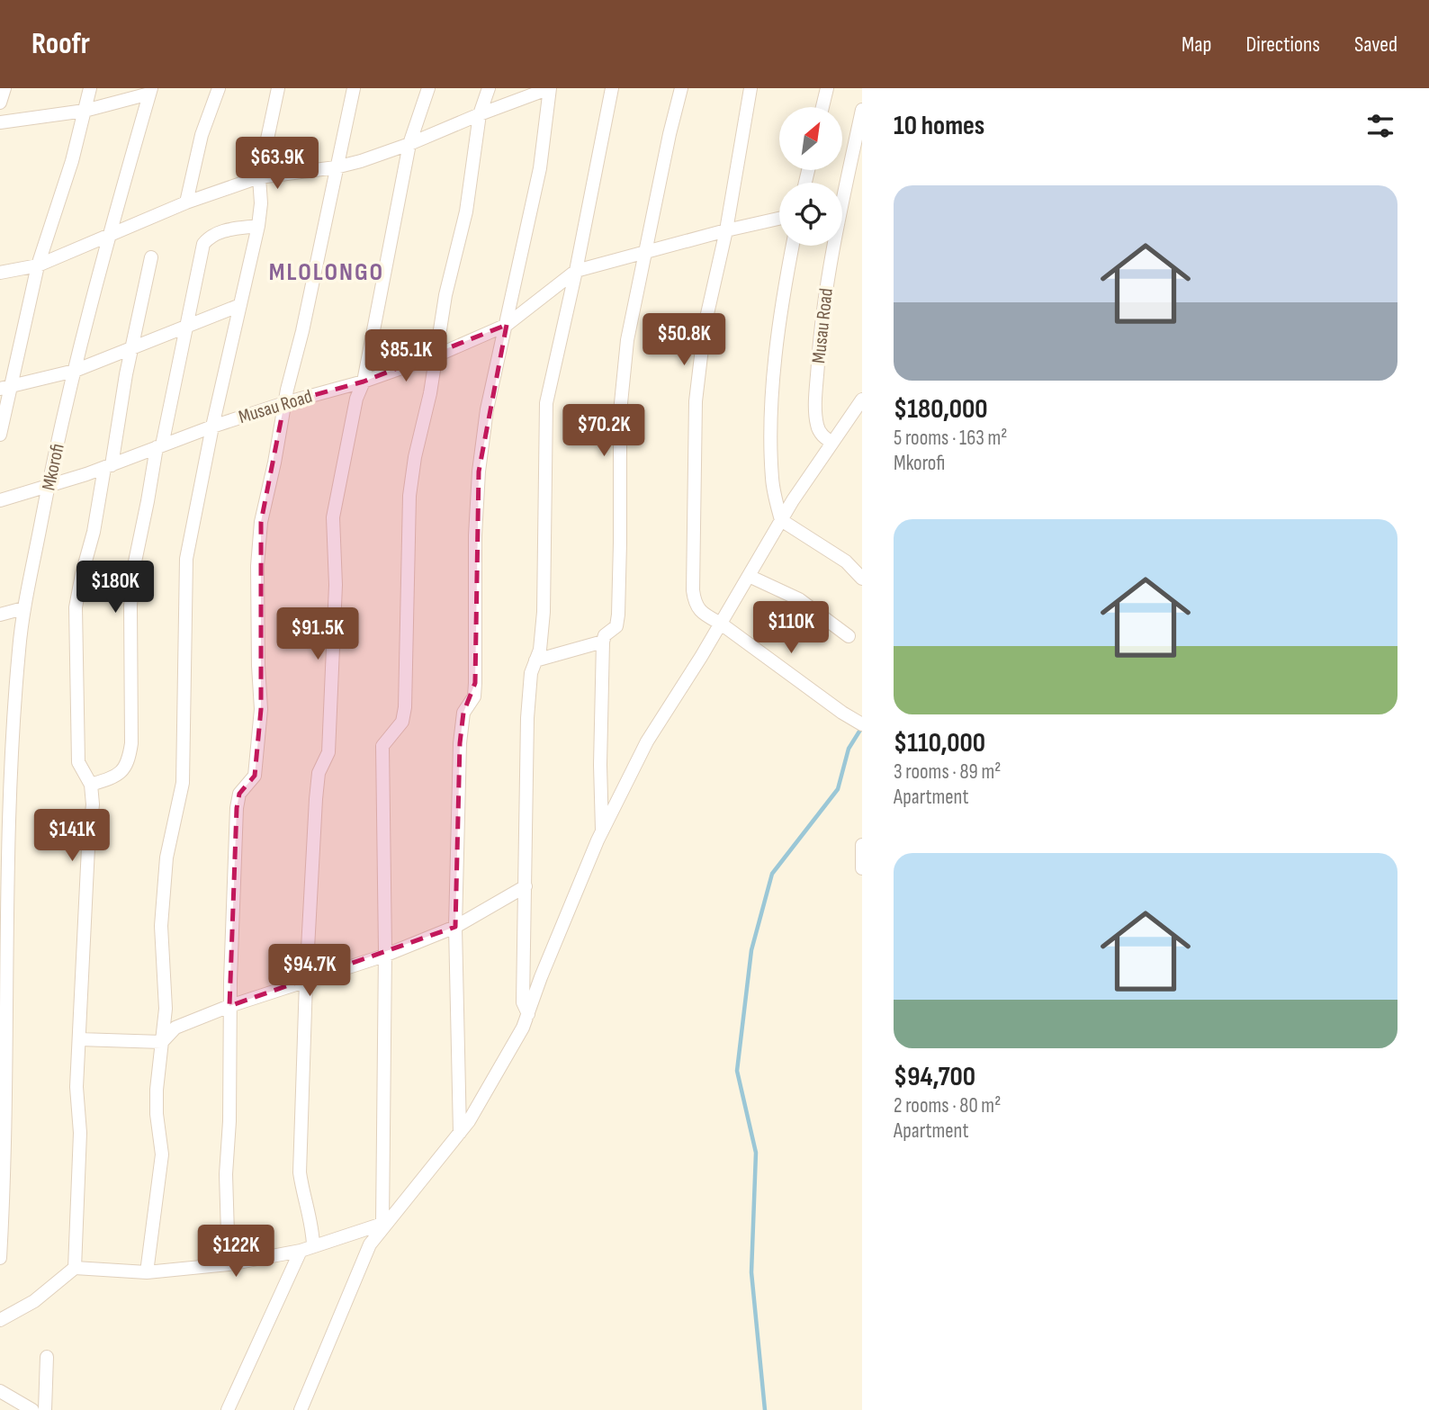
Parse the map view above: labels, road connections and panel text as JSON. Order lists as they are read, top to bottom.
{
  "streets": {
    "street": ["Musau Road", "Mkorofi"]
  },
  "crossings": [
    ["Musau Road", "Mkorofi"]
  ],
  "districts": ["MLOLONGO"],
  "north": "top right",
  "page": {
    "header": "Roofr",
    "nav": ["Map", "Directions", "Saved"],
    "heading": "10 homes",
    "price": [
      "$63.9K",
      "$50.8K",
      "$85.1K",
      "$70.2K",
      "$180K",
      "$110K",
      "$91.5K",
      "$141K",
      "$94.7K",
      "$122K"
    ],
    "list": [
      {
        "name": "$180,000",
        "note": "5 rooms · 163 m² · Mkorofi"
      },
      {
        "name": "$110,000",
        "note": "3 rooms · 89 m² · Apartment"
      },
      {
        "name": "$94,700",
        "note": "2 rooms · 80 m² · Apartment"
      }
    ]
  }
}
